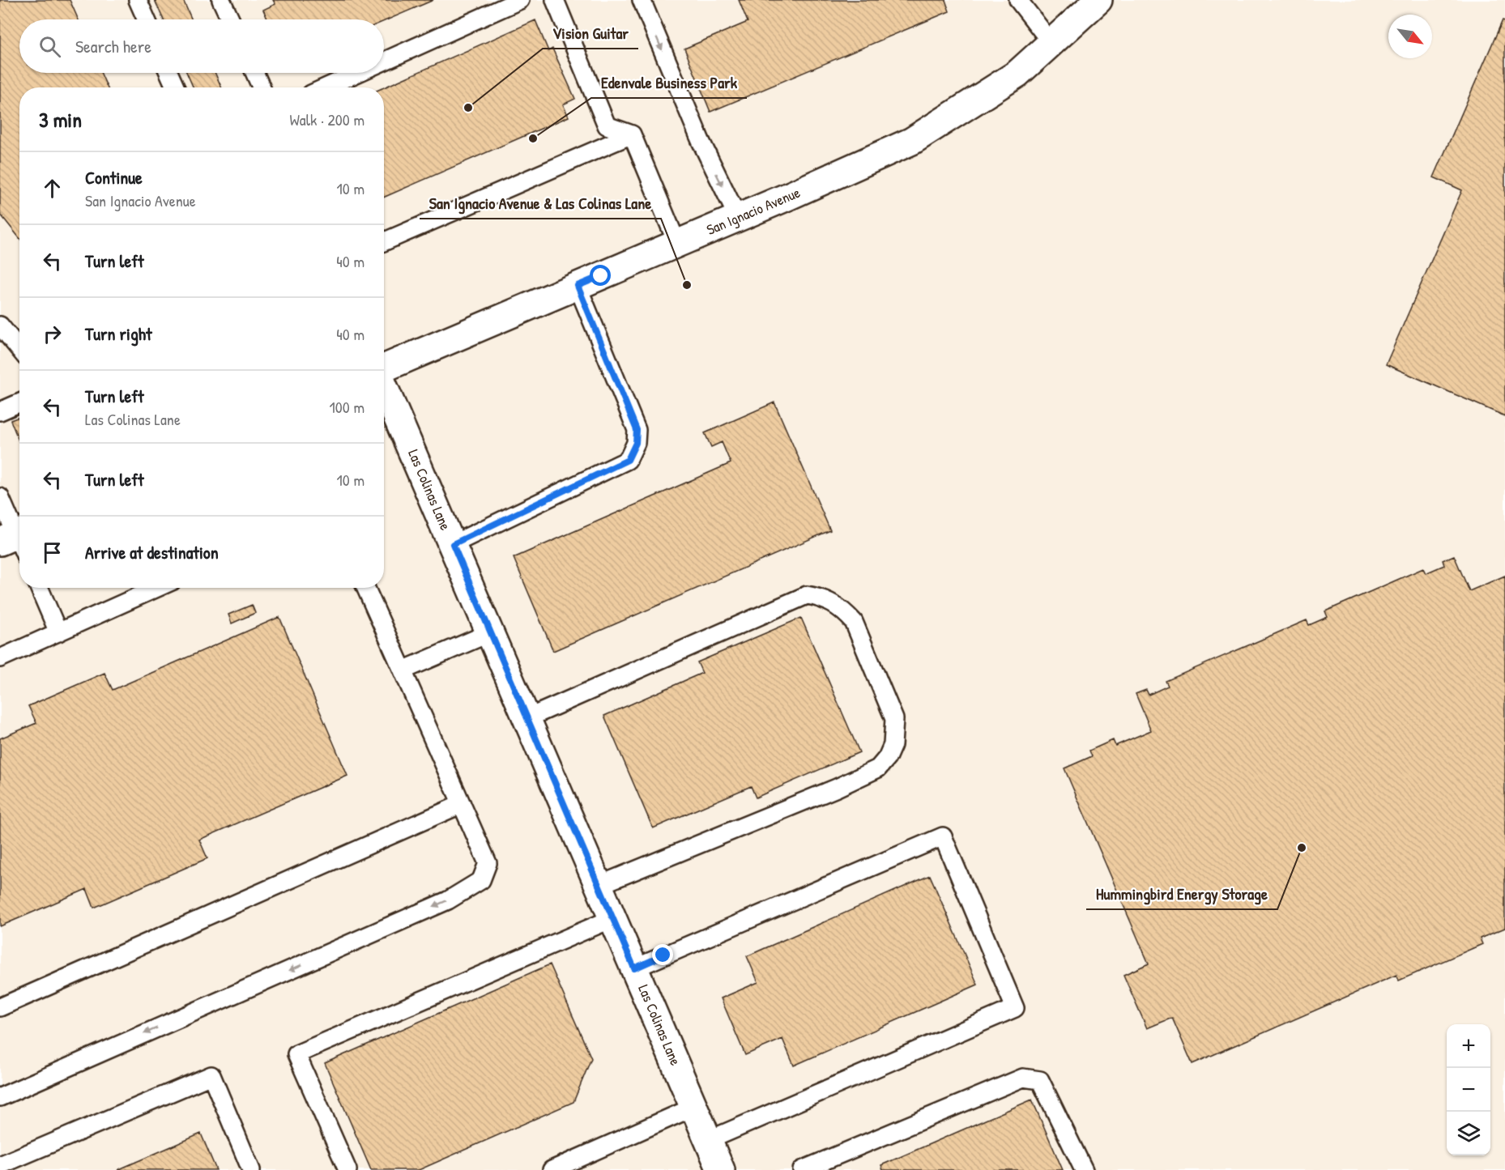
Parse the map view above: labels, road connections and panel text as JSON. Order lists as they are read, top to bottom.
{
  "streets": {
    "street": ["San Ignacio Avenue", "Las Colinas Lane"]
  },
  "places": [
    "Vision Guitar",
    "Edenvale Business Park",
    "San Ignacio Avenue & Las Colinas Lane",
    "Hummingbird Energy Storage"
  ],
  "north": "bottom right",
  "page": {
    "search": "Search here",
    "heading": ["3 min", "Walk · 200 m"],
    "list": [
      ["Continue", "San Ignacio Avenue", "10 m"],
      ["Turn left", "40 m"],
      ["Turn right", "40 m"],
      ["Turn left", "Las Colinas Lane", "100 m"],
      ["Turn left", "10 m"],
      "Arrive at destination"
    ],
    "map_buttons": ["+", "−"]
  }
}
